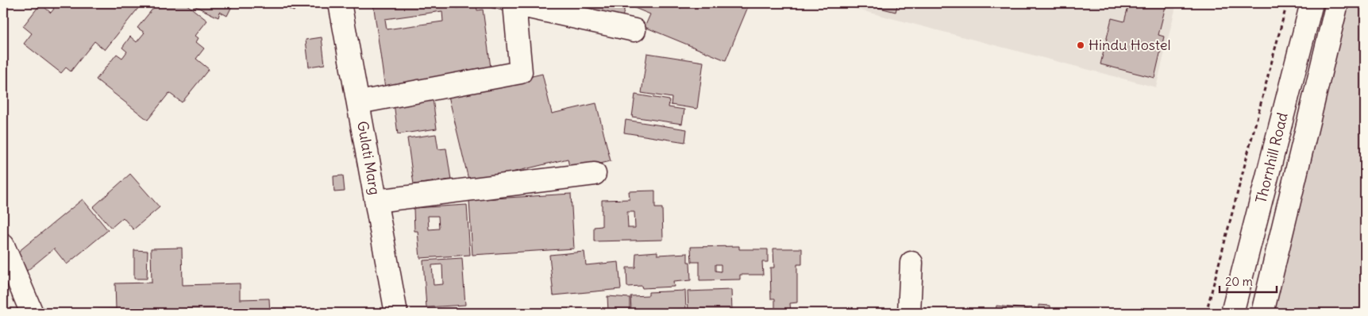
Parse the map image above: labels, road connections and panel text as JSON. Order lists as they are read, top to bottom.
{
  "streets": {
    "street": ["Gulati Marg", "Thornhill Road"]
  },
  "places": ["Hindu Hostel"],
  "scale_bar": "20 m"
}
